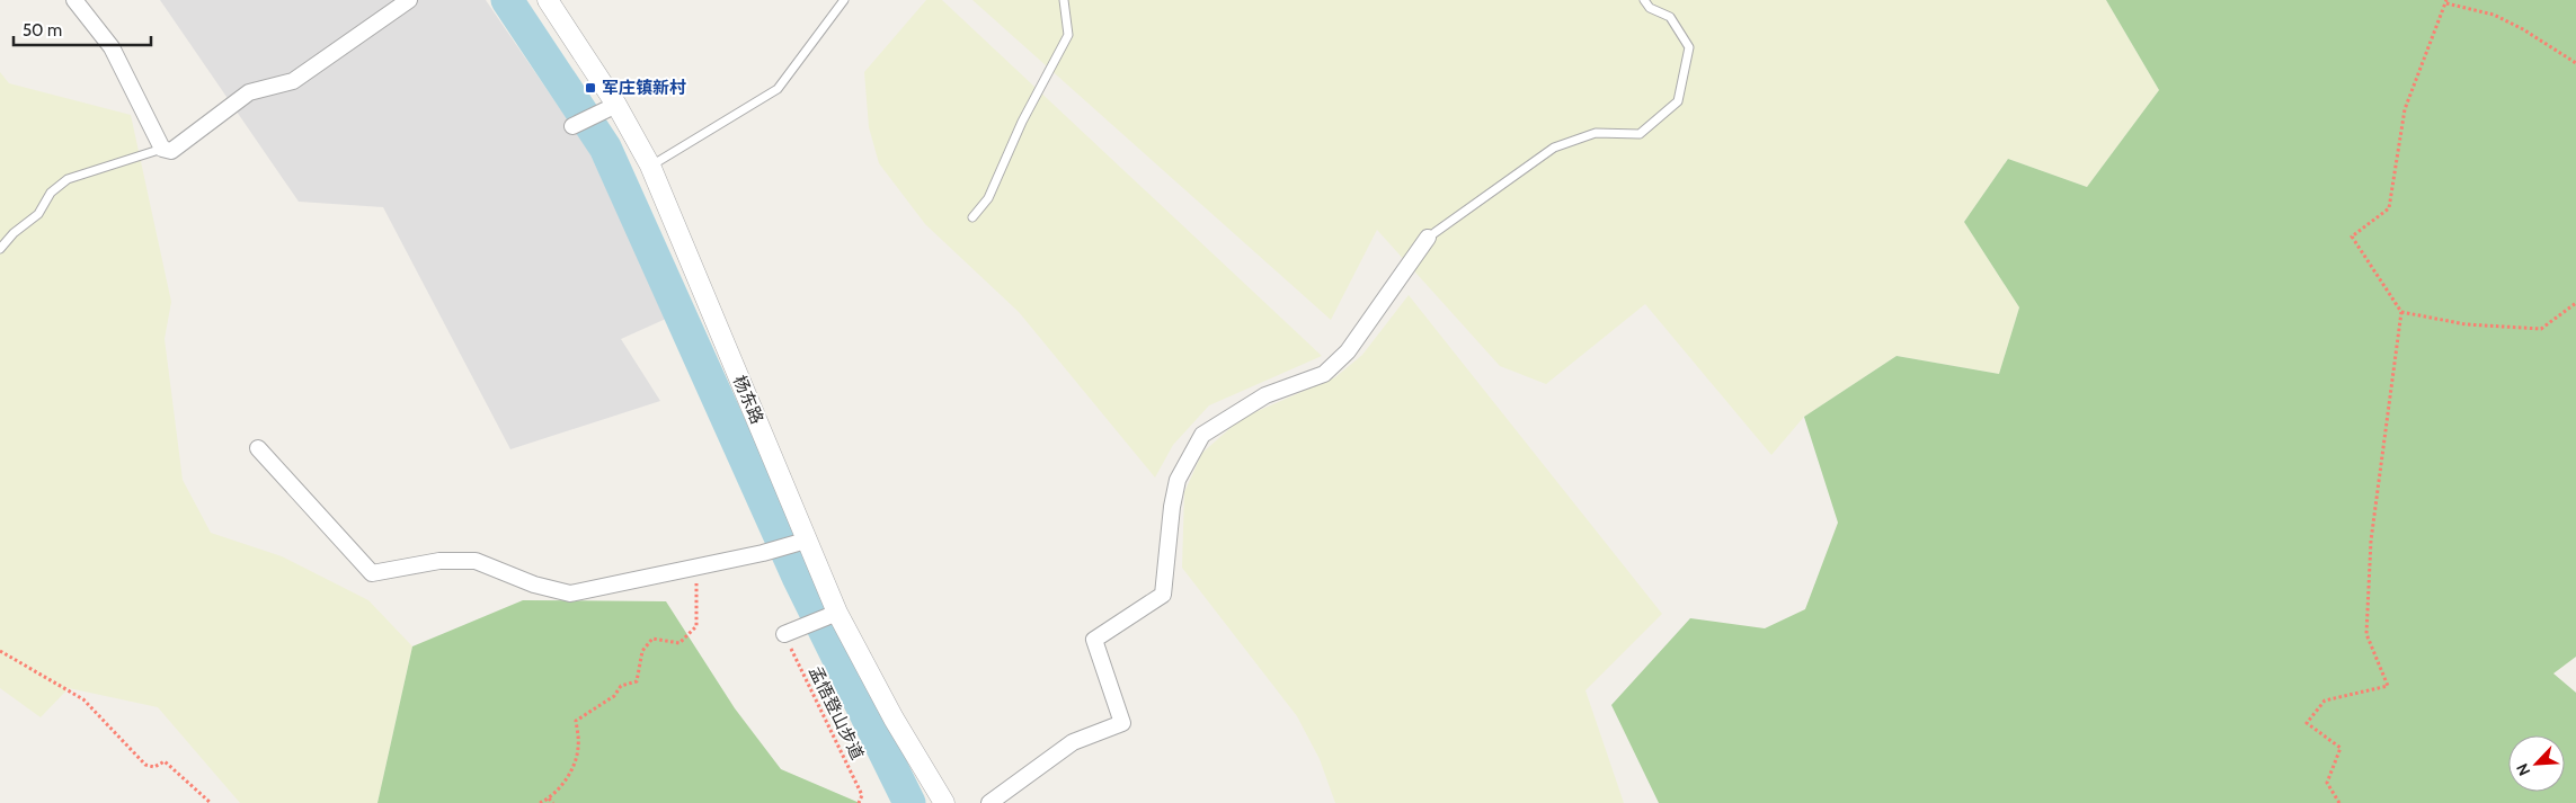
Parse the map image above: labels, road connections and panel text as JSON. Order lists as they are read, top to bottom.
{
  "streets": {
    "street": ["杨东路"],
    "path": ["孟悟登山步道"]
  },
  "places": {
    "transit": ["军庄镇新村"]
  },
  "scale_bar": "50 m",
  "north": "bottom left"
}
